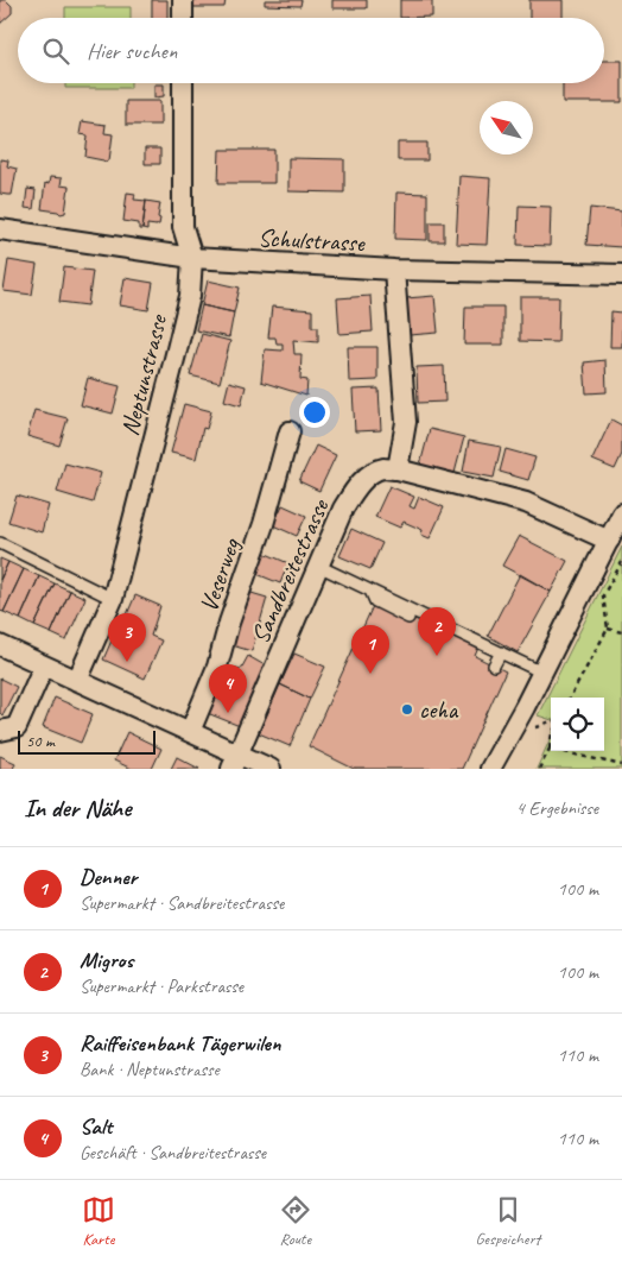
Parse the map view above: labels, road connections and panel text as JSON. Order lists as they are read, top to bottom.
{
  "streets": {
    "street": [
      "Schulstrasse",
      "Neptunstrasse",
      "Sandbreitestrasse",
      "Veserweg"
    ]
  },
  "crossings": [
    ["Schulstrasse", "Neptunstrasse"]
  ],
  "places": ["ceha"],
  "scale_bar": "50 m",
  "north": "top left",
  "page": {
    "search": "Hier suchen",
    "pins": [
      "2",
      "3",
      "1",
      "4"
    ],
    "scale": "50 m",
    "heading": ["In der Nähe", "4 Ergebnisse"],
    "list": [
      {
        "mark": "1",
        "name": "Denner",
        "note": "Supermarkt · Sandbreitestrasse",
        "value": "100 m"
      },
      {
        "mark": "2",
        "name": "Migros",
        "note": "Supermarkt · Parkstrasse",
        "value": "100 m"
      },
      {
        "mark": "3",
        "name": "Raiffeisenbank Tägerwilen",
        "note": "Bank · Neptunstrasse",
        "value": "110 m"
      },
      {
        "mark": "4",
        "name": "Salt",
        "note": "Geschäft · Sandbreitestrasse",
        "value": "110 m"
      }
    ],
    "nav": ["Karte", "Route", "Gespeichert"]
  }
}
